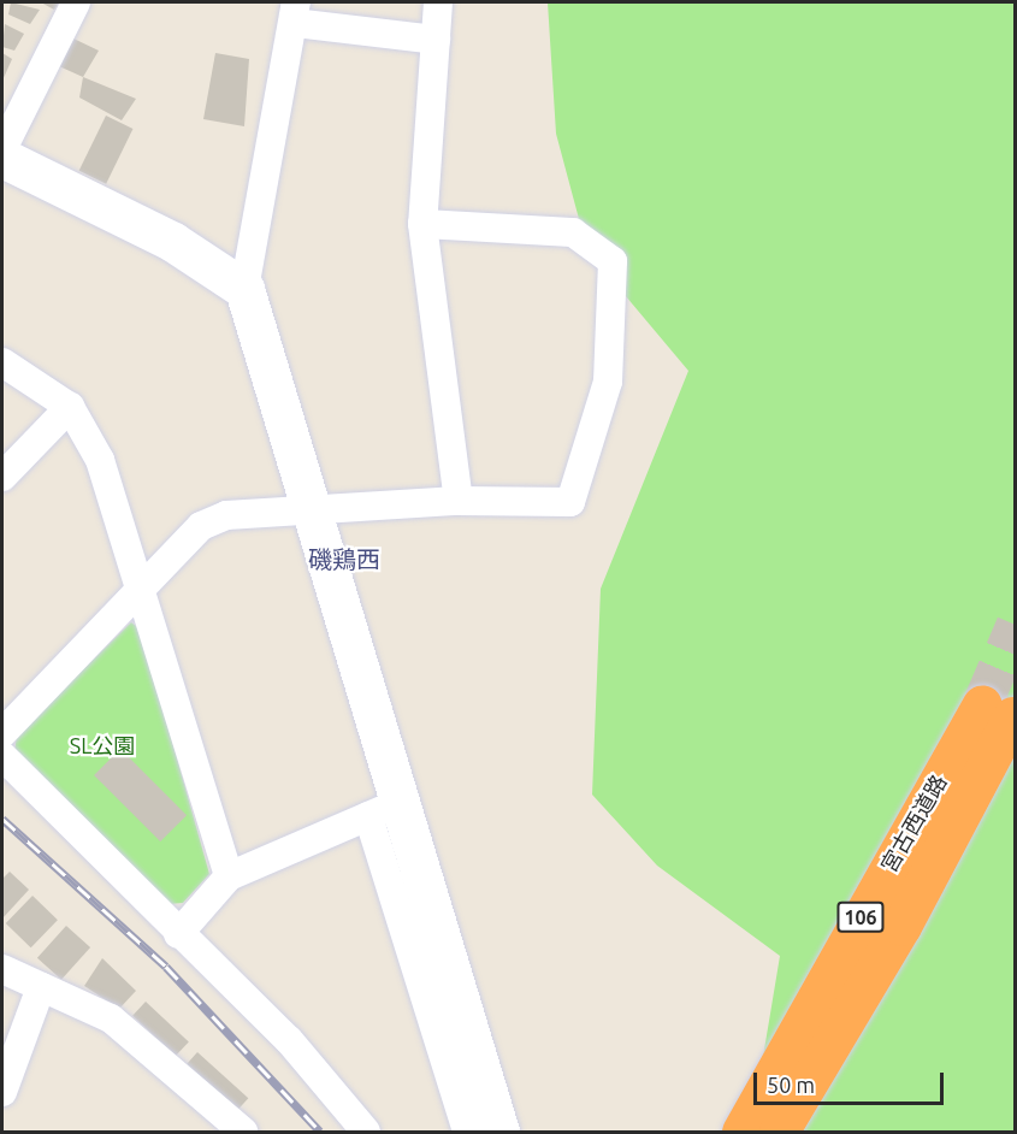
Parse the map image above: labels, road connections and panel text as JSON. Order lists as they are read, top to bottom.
{
  "streets": {
    "highway": ["宮古西道路", "106"]
  },
  "districts": ["磯鶏西"],
  "parks": ["SL公園"],
  "scale_bar": "50 m"
}
